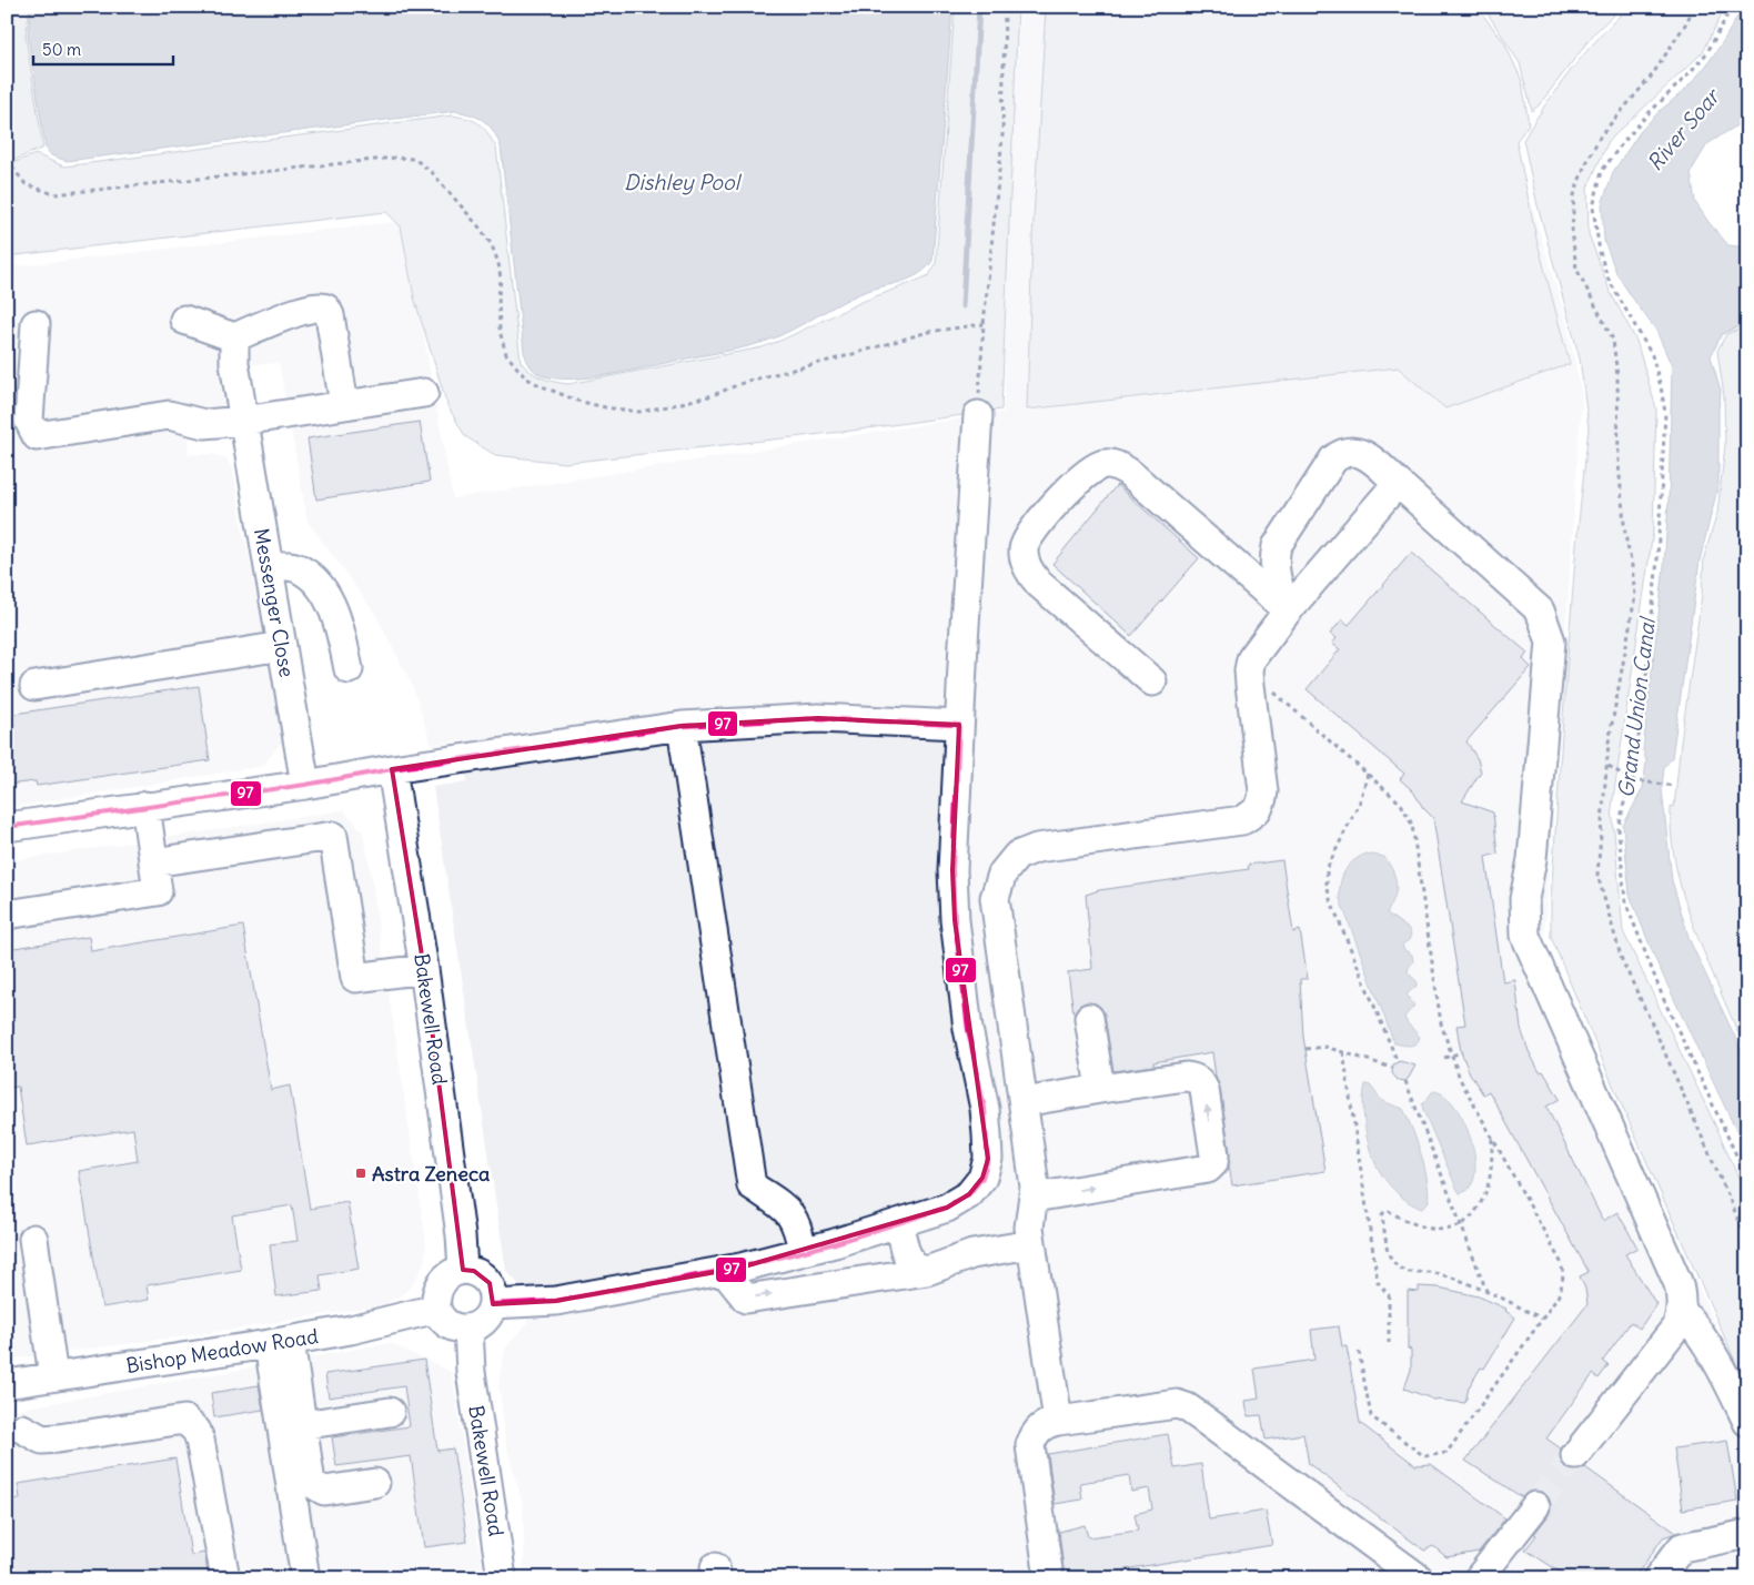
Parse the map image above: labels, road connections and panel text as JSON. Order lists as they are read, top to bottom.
{
  "streets": {
    "street": ["Messenger Close", "Bakewell Road", "Bishop Meadow Road"]
  },
  "crossings": [
    ["Bakewell Road", "Bishop Meadow Road"]
  ],
  "water": ["River Soar", "Dishley Pool", "Grand Union Canal"],
  "places": {
    "transit": ["Astra Zeneca"]
  },
  "lines": ["transit line 97"],
  "scale_bar": "50 m"
}
